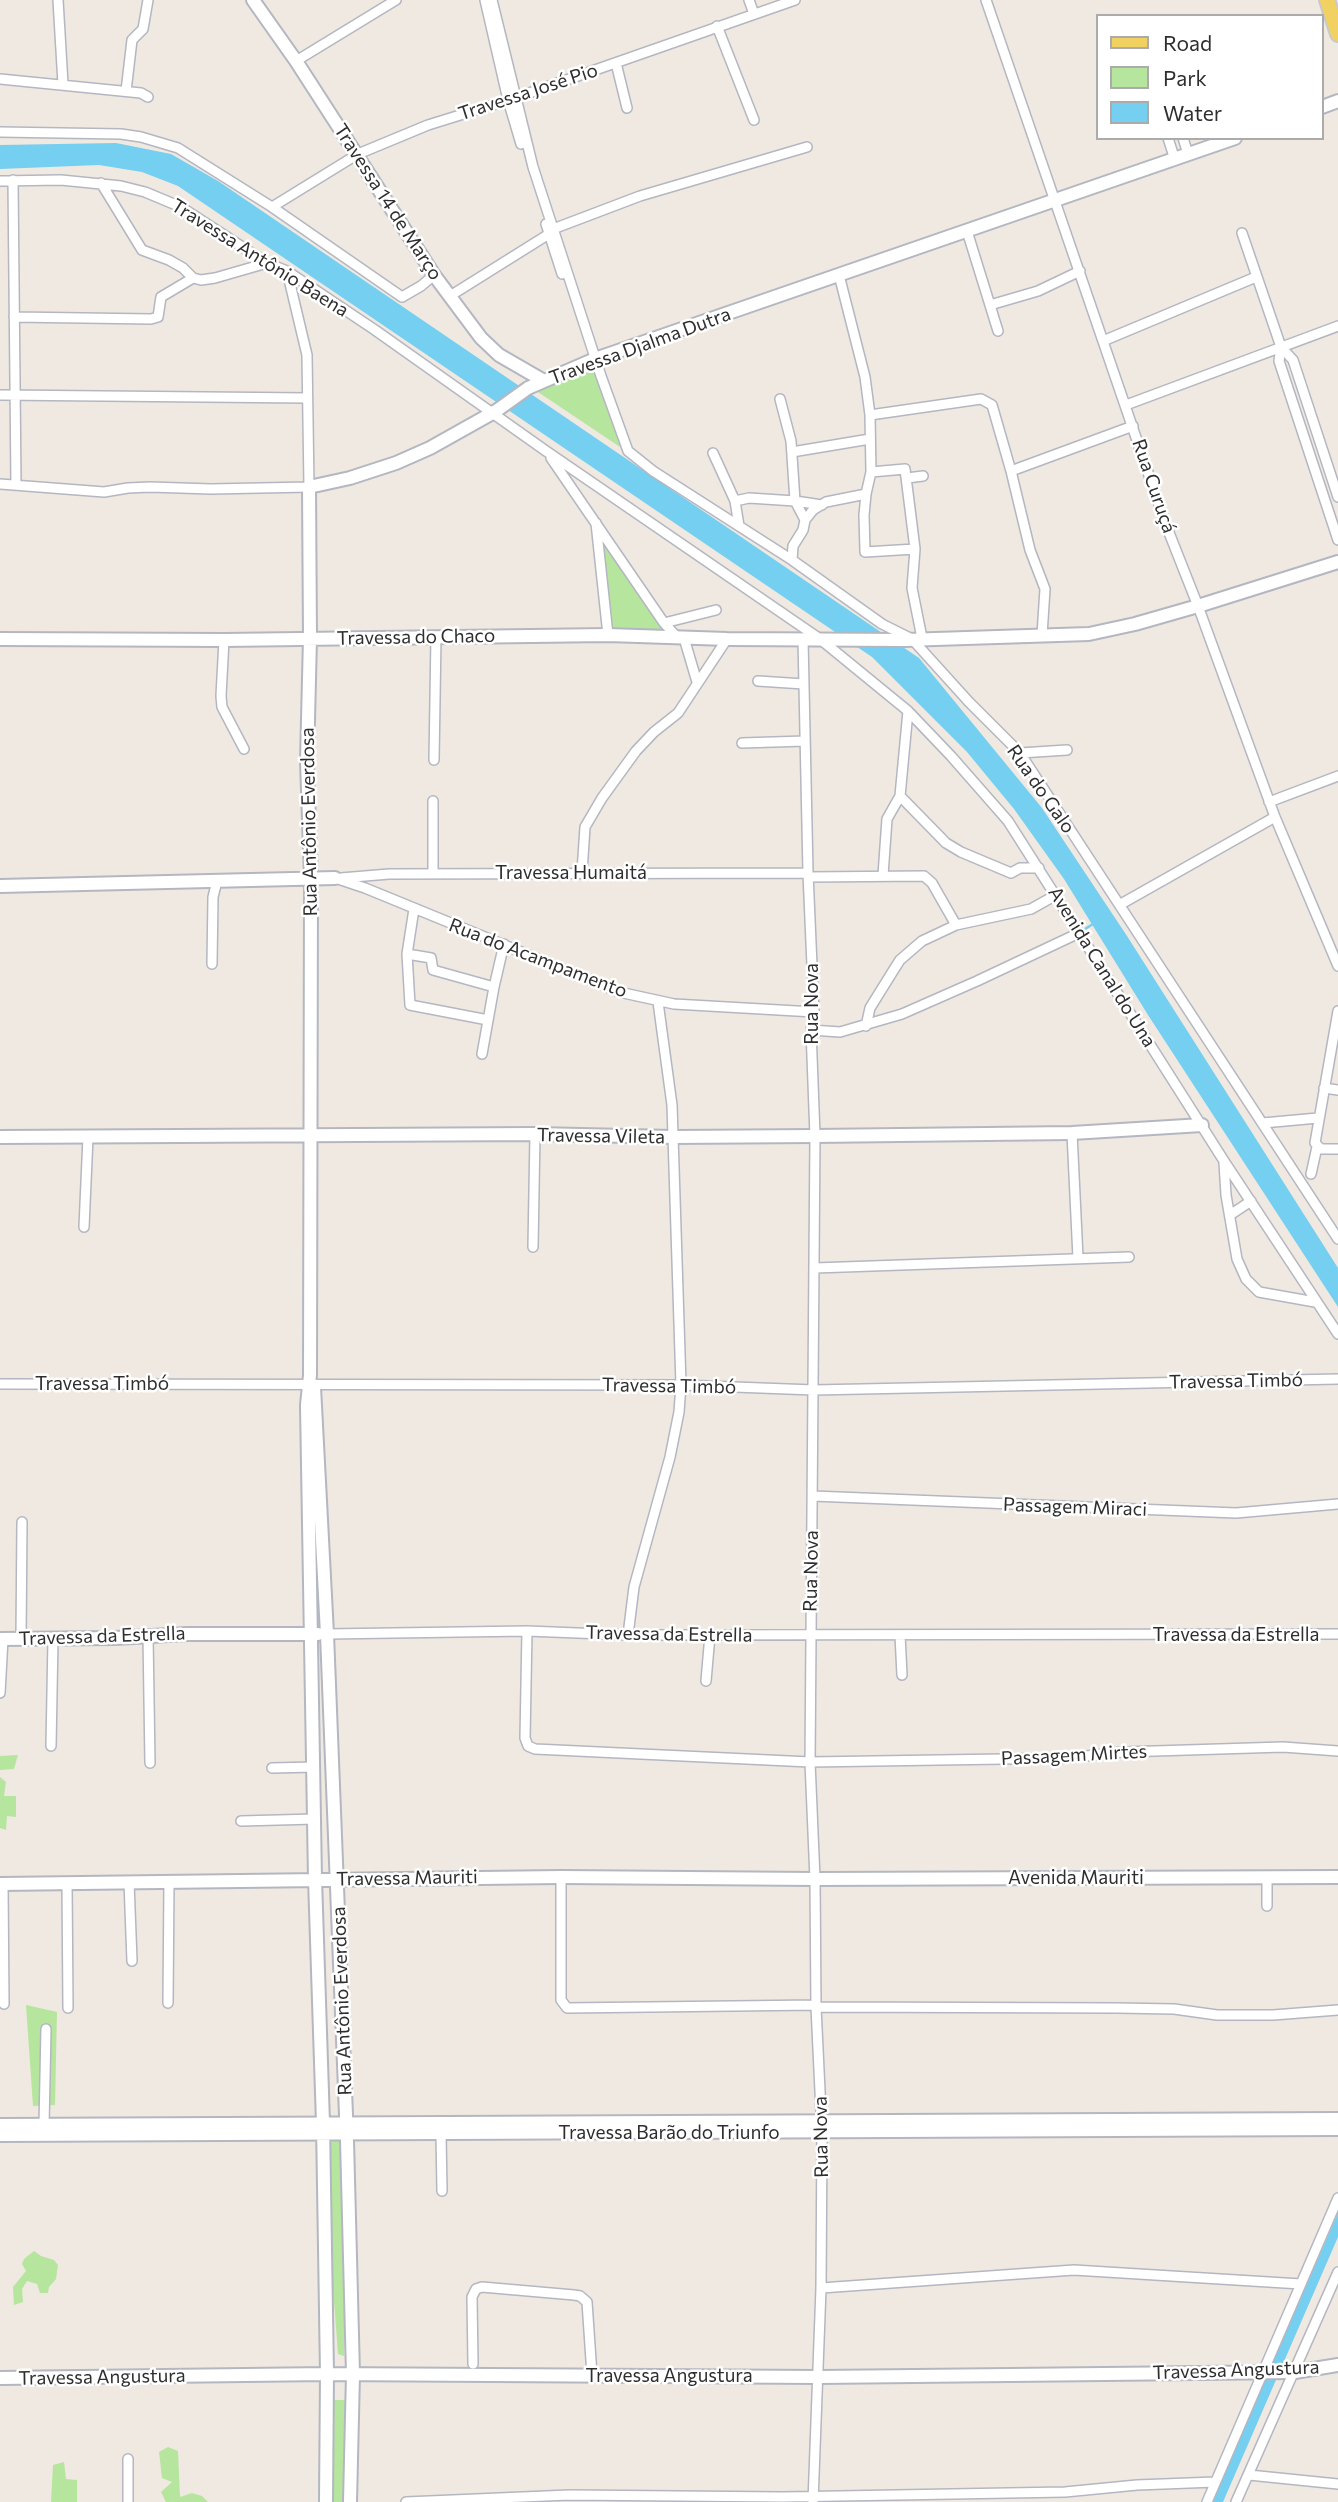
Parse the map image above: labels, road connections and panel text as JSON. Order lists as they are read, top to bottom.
{
  "streets": {
    "street": [
      "Travessa José Pio",
      "Travessa 14 de Março",
      "Travessa Antônio Baena",
      "Travessa Djalma Dutra",
      "Rua Curuçá",
      "Travessa do Chaco",
      "Rua do Galo",
      "Rua Antônio Everdosa",
      "Travessa Humaitá",
      "Rua do Acampamento",
      "Avenida Canal do Una",
      "Rua Nova",
      "Travessa Vileta",
      "Travessa Timbó",
      "Passagem Miraci",
      "Travessa da Estrella",
      "Passagem Mirtes",
      "Travessa Mauriti",
      "Avenida Mauriti",
      "Travessa Barão do Triunfo",
      "Travessa Angustura"
    ]
  },
  "crossings": [
    ["Travessa José Pio", "Travessa 14 de Março"],
    ["Travessa 14 de Março", "Travessa Djalma Dutra"],
    ["Travessa Antônio Baena", "Travessa Djalma Dutra"],
    ["Travessa Antônio Baena", "Rua Antônio Everdosa"],
    ["Travessa Djalma Dutra", "Rua Curuçá"],
    ["Travessa Djalma Dutra", "Rua do Galo"],
    ["Travessa Djalma Dutra", "Rua Antônio Everdosa"],
    ["Rua Curuçá", "Travessa do Chaco"],
    ["Travessa do Chaco", "Rua do Galo"],
    ["Travessa do Chaco", "Rua Antônio Everdosa"],
    ["Travessa do Chaco", "Avenida Canal do Una"],
    ["Travessa do Chaco", "Rua Nova"],
    ["Rua Antônio Everdosa", "Rua do Acampamento"],
    ["Rua Antônio Everdosa", "Travessa Vileta"],
    ["Rua Antônio Everdosa", "Travessa Timbó"],
    ["Rua Antônio Everdosa", "Travessa da Estrella"],
    ["Rua Antônio Everdosa", "Travessa Mauriti"],
    ["Rua Antônio Everdosa", "Travessa Barão do Triunfo"],
    ["Rua Antônio Everdosa", "Travessa Angustura"],
    ["Travessa Humaitá", "Rua do Acampamento"],
    ["Travessa Humaitá", "Rua Nova"],
    ["Rua do Acampamento", "Rua Nova"],
    ["Avenida Canal do Una", "Travessa Vileta"],
    ["Rua Nova", "Travessa Vileta"],
    ["Rua Nova", "Travessa Timbó"],
    ["Rua Nova", "Passagem Miraci"],
    ["Rua Nova", "Travessa da Estrella"],
    ["Rua Nova", "Passagem Mirtes"],
    ["Rua Nova", "Travessa Mauriti"],
    ["Rua Nova", "Avenida Mauriti"],
    ["Rua Nova", "Travessa Barão do Triunfo"],
    ["Rua Nova", "Travessa Angustura"],
    ["Travessa da Estrella", "Passagem Mirtes"],
    ["Travessa Mauriti", "Avenida Mauriti"]
  ],
  "legend": ["Road", "Park", "Water"]
}
